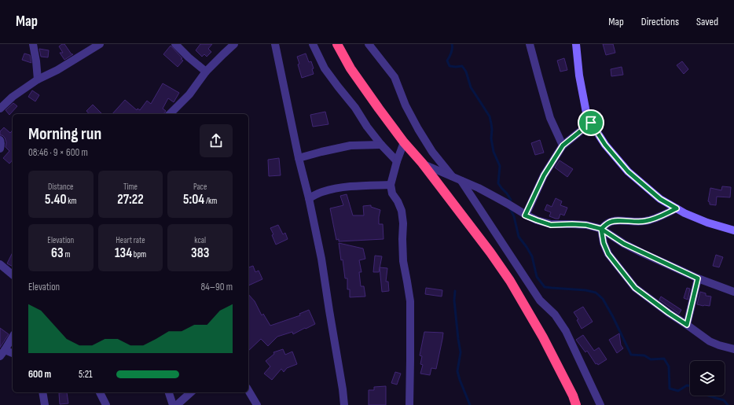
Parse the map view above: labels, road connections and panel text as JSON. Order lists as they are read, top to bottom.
{
  "page": {
    "header": "Map",
    "nav": ["Map", "Directions", "Saved"],
    "heading": ["Morning run", "08:46 · 9 × 600 m"],
    "stats": [
      ["Distance", "5.40 km"],
      ["Time", "27:22"],
      ["Pace", "5:04 /km"],
      ["Elevation", "63 m"],
      ["Heart rate", "134 bpm"],
      ["kcal", "383"]
    ],
    "chart": ["Elevation", "84–90 m"],
    "list": [
      {
        "name": "600 m",
        "note": "5:21"
      }
    ]
  }
}
